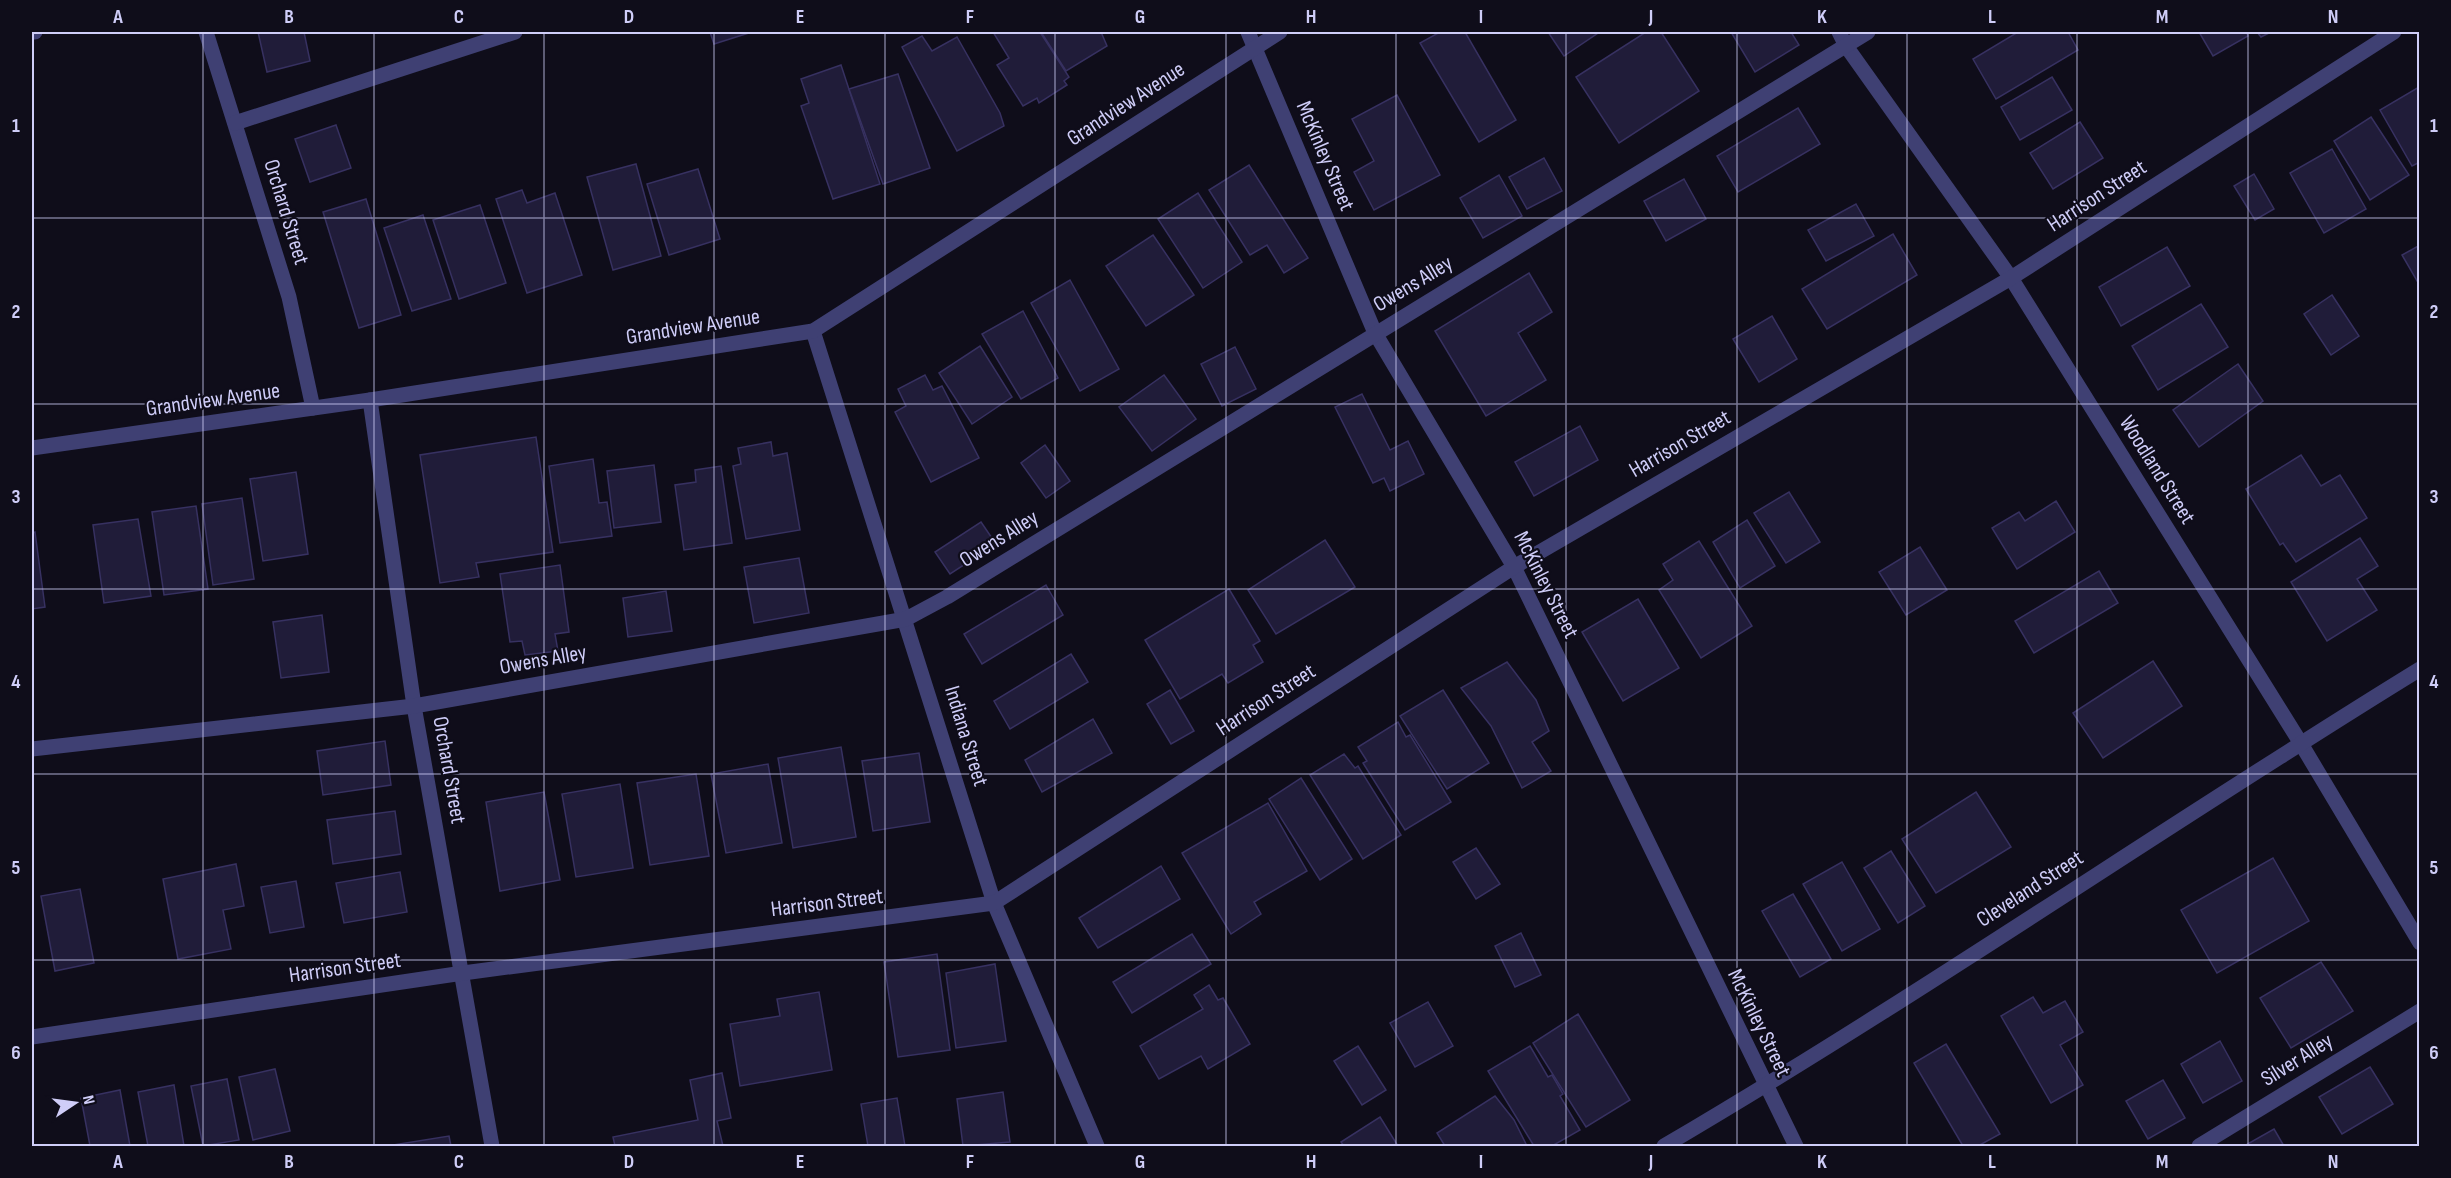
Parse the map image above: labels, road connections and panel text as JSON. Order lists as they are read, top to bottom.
{
  "streets": {
    "street": [
      "Grandview Avenue",
      "McKinley Street",
      "Harrison Street",
      "Orchard Street",
      "Owens Alley",
      "Woodland Street",
      "Indiana Street",
      "Cleveland Street",
      "Silver Alley"
    ]
  },
  "crossings": [
    ["Grandview Avenue", "McKinley Street"],
    ["Grandview Avenue", "Orchard Street"],
    ["Grandview Avenue", "Indiana Street"],
    ["McKinley Street", "Harrison Street"],
    ["McKinley Street", "Owens Alley"],
    ["McKinley Street", "Cleveland Street"],
    ["Harrison Street", "Orchard Street"],
    ["Harrison Street", "Woodland Street"],
    ["Harrison Street", "Indiana Street"],
    ["Orchard Street", "Owens Alley"],
    ["Owens Alley", "Woodland Street"],
    ["Owens Alley", "Indiana Street"],
    ["Woodland Street", "Cleveland Street"]
  ],
  "north": "right",
  "grid": {
    "columns": [
      "A",
      "B",
      "C",
      "D",
      "E",
      "F",
      "G",
      "H",
      "I",
      "J",
      "K",
      "L",
      "M",
      "N"
    ],
    "rows": [
      "1",
      "2",
      "3",
      "4",
      "5",
      "6"
    ]
  }
}
